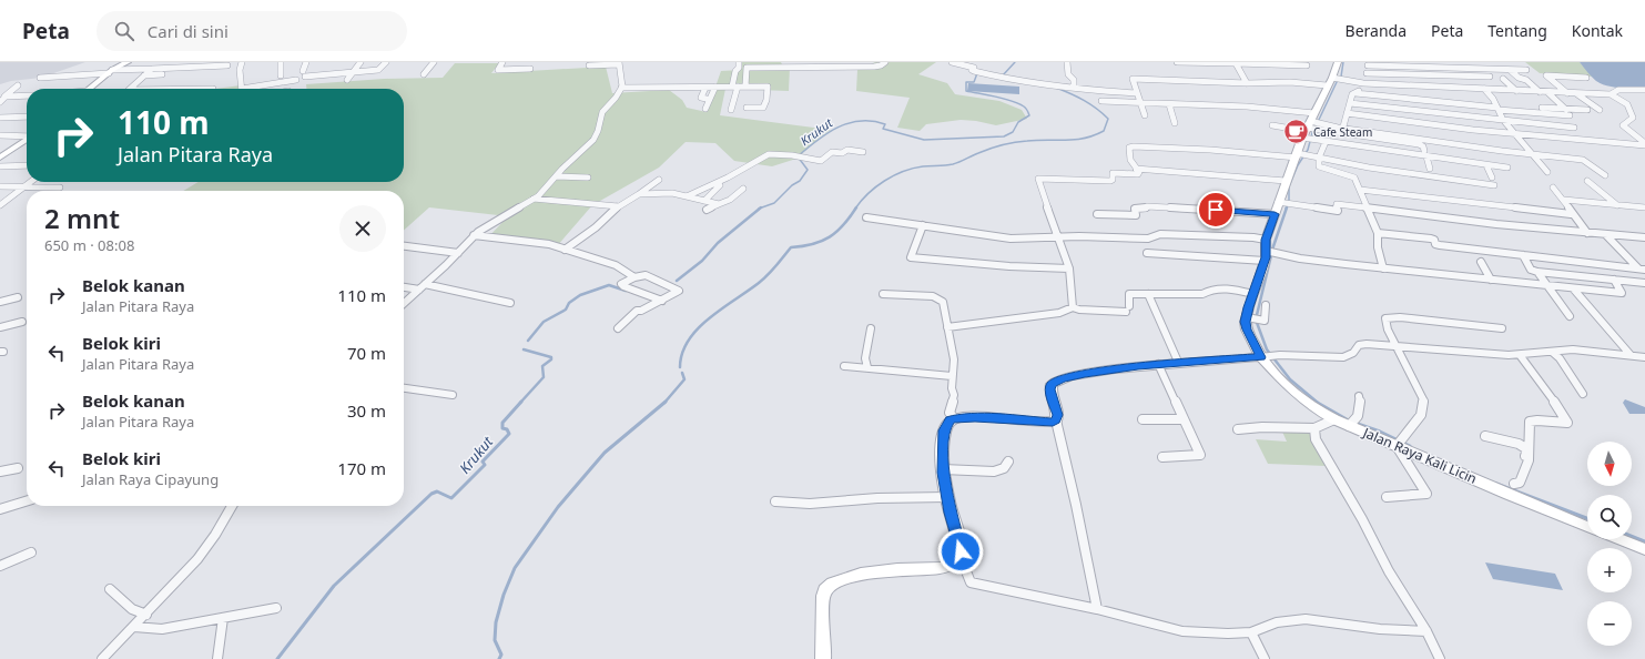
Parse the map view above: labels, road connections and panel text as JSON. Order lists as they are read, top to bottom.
{
  "streets": {
    "main road": ["Jalan Raya Kali Licin"]
  },
  "water": ["Krukut"],
  "places": {
    "cafe": ["Cafe Steam"]
  },
  "north": "bottom",
  "page": {
    "header": "Peta",
    "search": "Cari di sini",
    "nav": [
      "Beranda",
      "Peta",
      "Tentang",
      "Kontak"
    ],
    "turn": ["110 m", "Jalan Pitara Raya"],
    "heading": ["2 mnt", "650 m · 08:08"],
    "list": [
      {
        "name": "Belok kanan",
        "note": "Jalan Pitara Raya",
        "value": "110 m"
      },
      {
        "name": "Belok kiri",
        "note": "Jalan Pitara Raya",
        "value": "70 m"
      },
      {
        "name": "Belok kanan",
        "note": "Jalan Pitara Raya",
        "value": "30 m"
      },
      {
        "name": "Belok kiri",
        "note": "Jalan Raya Cipayung",
        "value": "170 m"
      }
    ],
    "map_buttons": ["+", "−"]
  }
}
